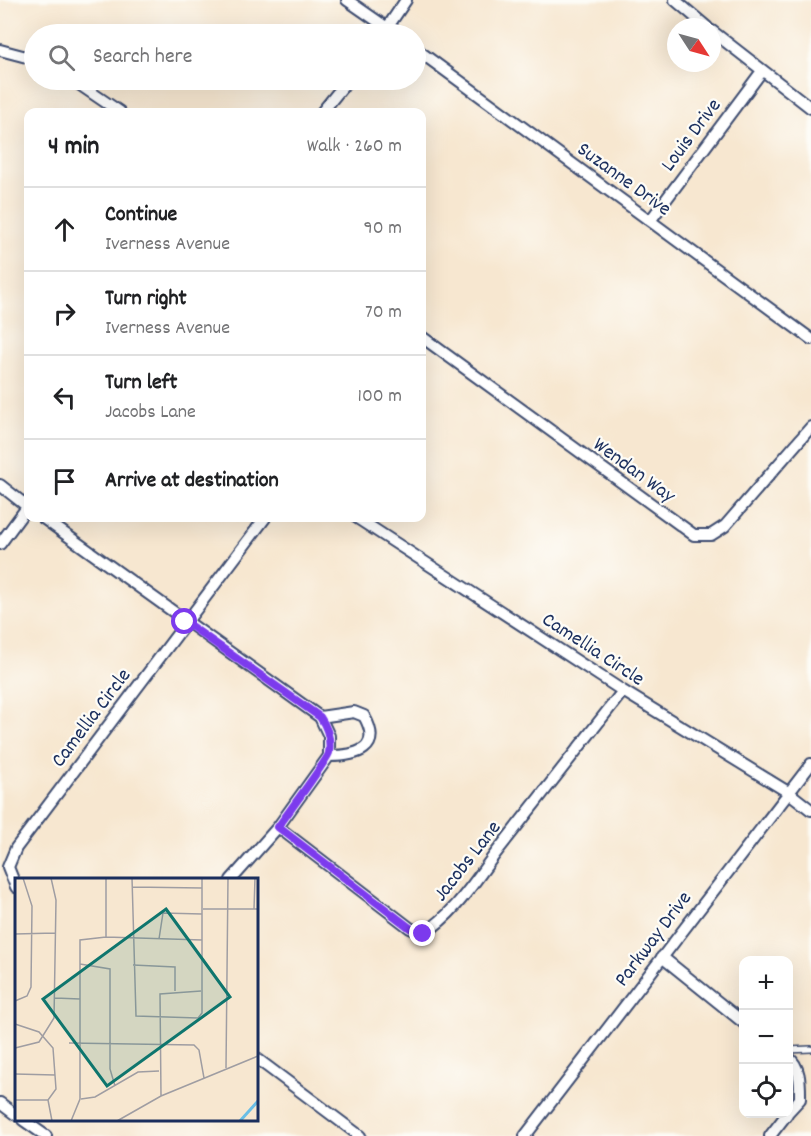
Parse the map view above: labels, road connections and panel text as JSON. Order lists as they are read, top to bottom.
{
  "streets": {
    "street": [
      "Louis Drive",
      "Suzanne Drive",
      "Wendan Way",
      "Camellia Circle",
      "Jacobs Lane",
      "Parkway Drive"
    ]
  },
  "crossings": [
    ["Louis Drive", "Suzanne Drive"],
    ["Camellia Circle", "Jacobs Lane"],
    ["Camellia Circle", "Parkway Drive"]
  ],
  "north": "bottom right",
  "page": {
    "search": "Search here",
    "heading": ["4 min", "Walk · 260 m"],
    "list": [
      ["Continue", "Iverness Avenue", "90 m"],
      ["Turn right", "Iverness Avenue", "70 m"],
      ["Turn left", "Jacobs Lane", "100 m"],
      "Arrive at destination"
    ],
    "map_buttons": ["+", "−"]
  }
}
